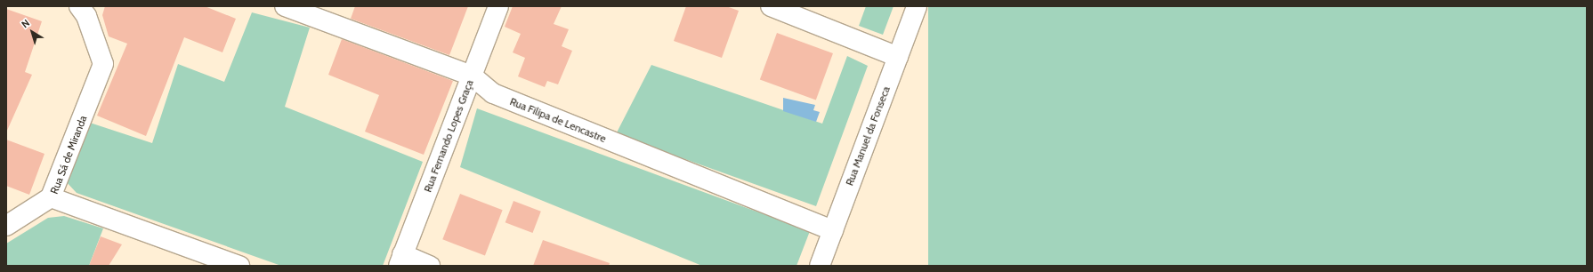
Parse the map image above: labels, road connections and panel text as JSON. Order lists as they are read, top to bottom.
{
  "streets": {
    "street": [
      "Rua Filipa de Lencastre",
      "Rua Fernando Lopes Graça",
      "Rua Manuel da Fonseca",
      "Rua Sá de Miranda"
    ]
  },
  "crossings": [
    ["Rua Filipa de Lencastre", "Rua Fernando Lopes Graça"],
    ["Rua Filipa de Lencastre", "Rua Manuel da Fonseca"]
  ],
  "north": "top left"
}
